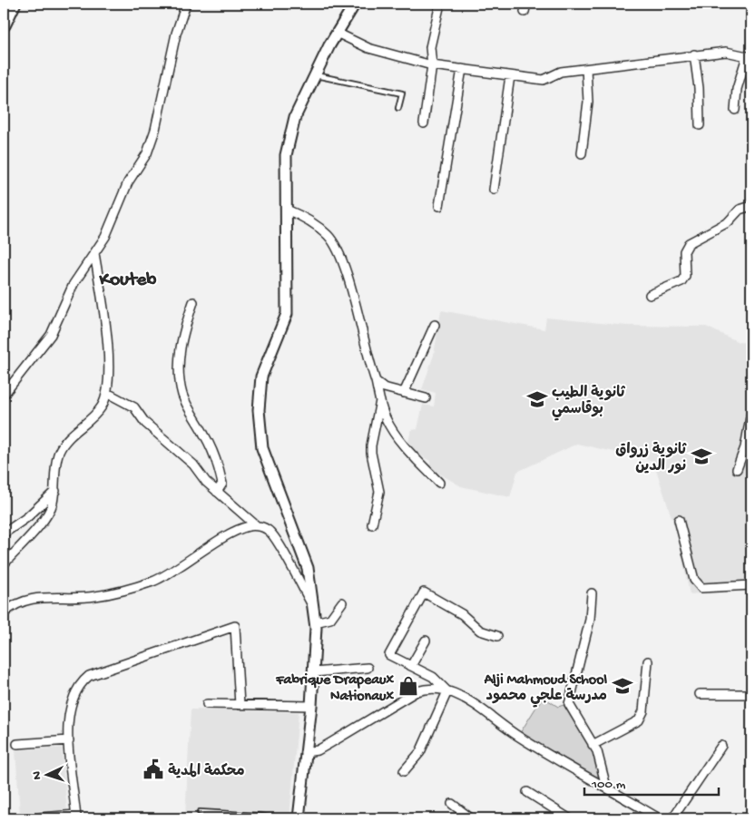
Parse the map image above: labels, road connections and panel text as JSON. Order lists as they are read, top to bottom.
{
  "districts": ["Kouteb"],
  "places": {
    "school or university": ["ثانوية الطيب بوقاسمي", "ثانوية زرواق نور الدين", "Alji Mahmoud School مدرسة علجي محمود"],
    "shop": ["Fabrique Drapeaux Nationaux"],
    "public building": ["محكمة المدية"]
  },
  "scale_bar": "100 m",
  "north": "left"
}
